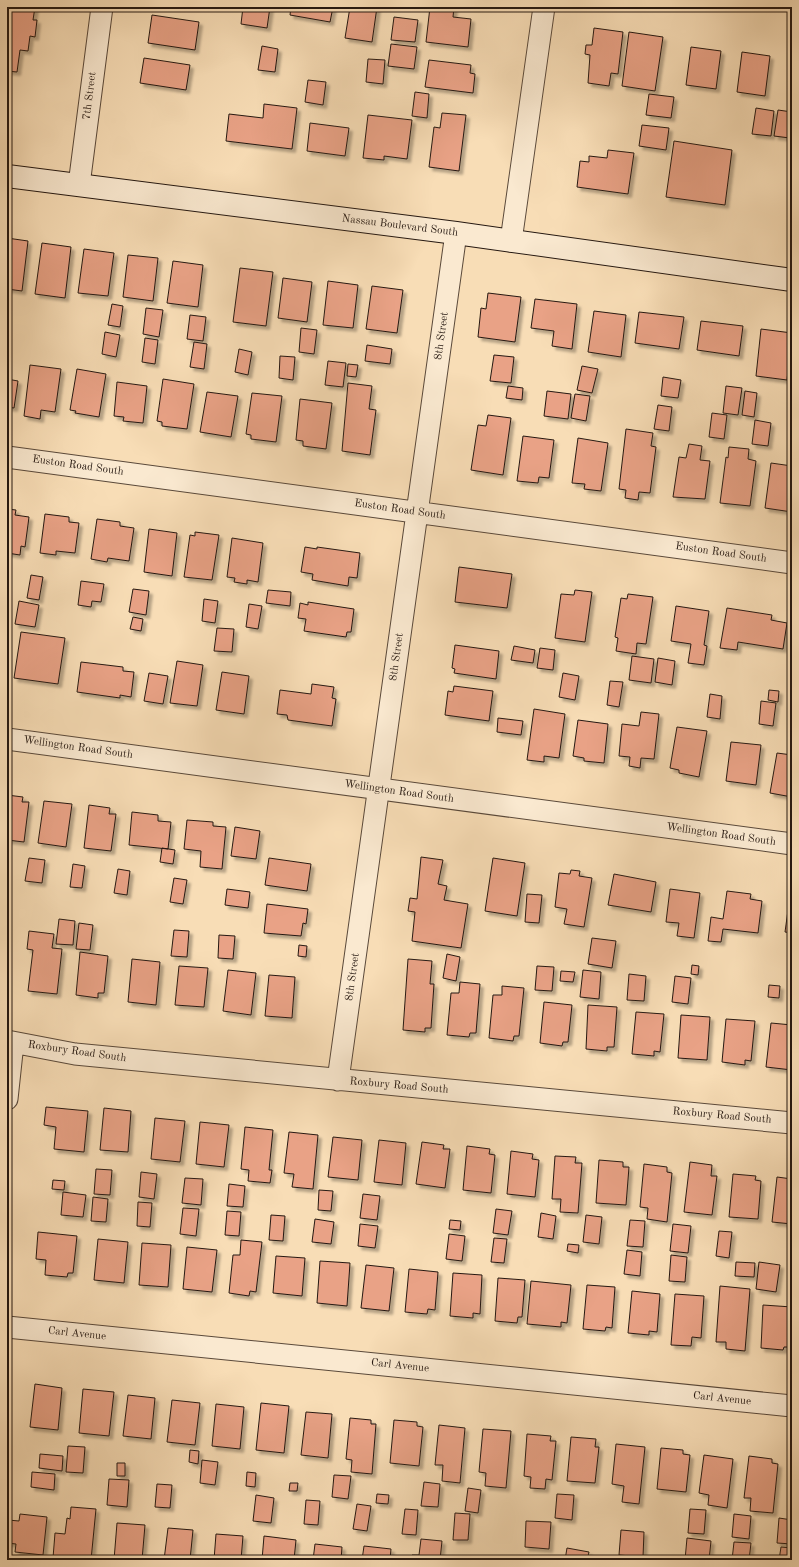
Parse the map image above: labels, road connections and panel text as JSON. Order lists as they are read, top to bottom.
{
  "streets": {
    "main road": ["Nassau Boulevard South"],
    "street": [
      "7th Street",
      "8th Street",
      "Euston Road South",
      "Wellington Road South",
      "Roxbury Road South",
      "Carl Avenue"
    ]
  },
  "crossings": [
    ["7th Street", "Nassau Boulevard South"],
    ["Nassau Boulevard South", "8th Street"],
    ["8th Street", "Euston Road South"],
    ["8th Street", "Wellington Road South"],
    ["8th Street", "Roxbury Road South"]
  ]
}
